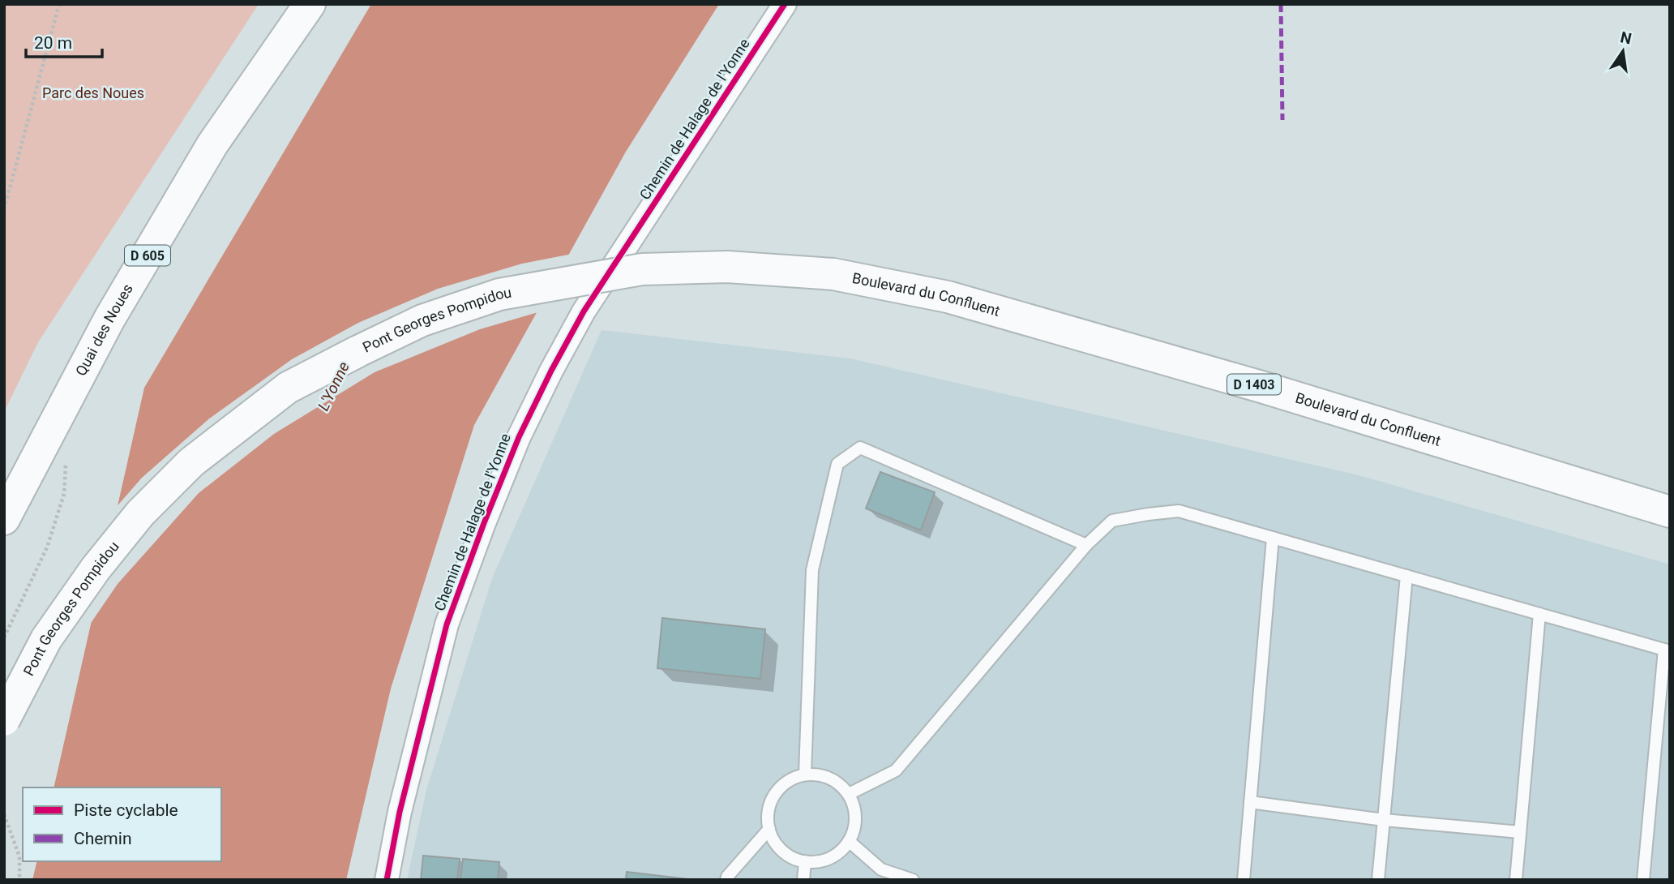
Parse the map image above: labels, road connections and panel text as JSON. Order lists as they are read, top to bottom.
{
  "streets": {
    "main road": [
      "D 605",
      "Boulevard du Confluent",
      "Pont Georges Pompidou",
      "Quai des Noues",
      "D 1403"
    ],
    "street": ["Chemin de Halage de l'Yonne"]
  },
  "crossings": [
    ["Boulevard du Confluent", "Pont Georges Pompidou"]
  ],
  "water": ["L'Yonne"],
  "parks": ["Parc des Noues"],
  "legend": ["Piste cyclable", "Chemin"],
  "scale_bar": "20 m",
  "north": "top"
}
